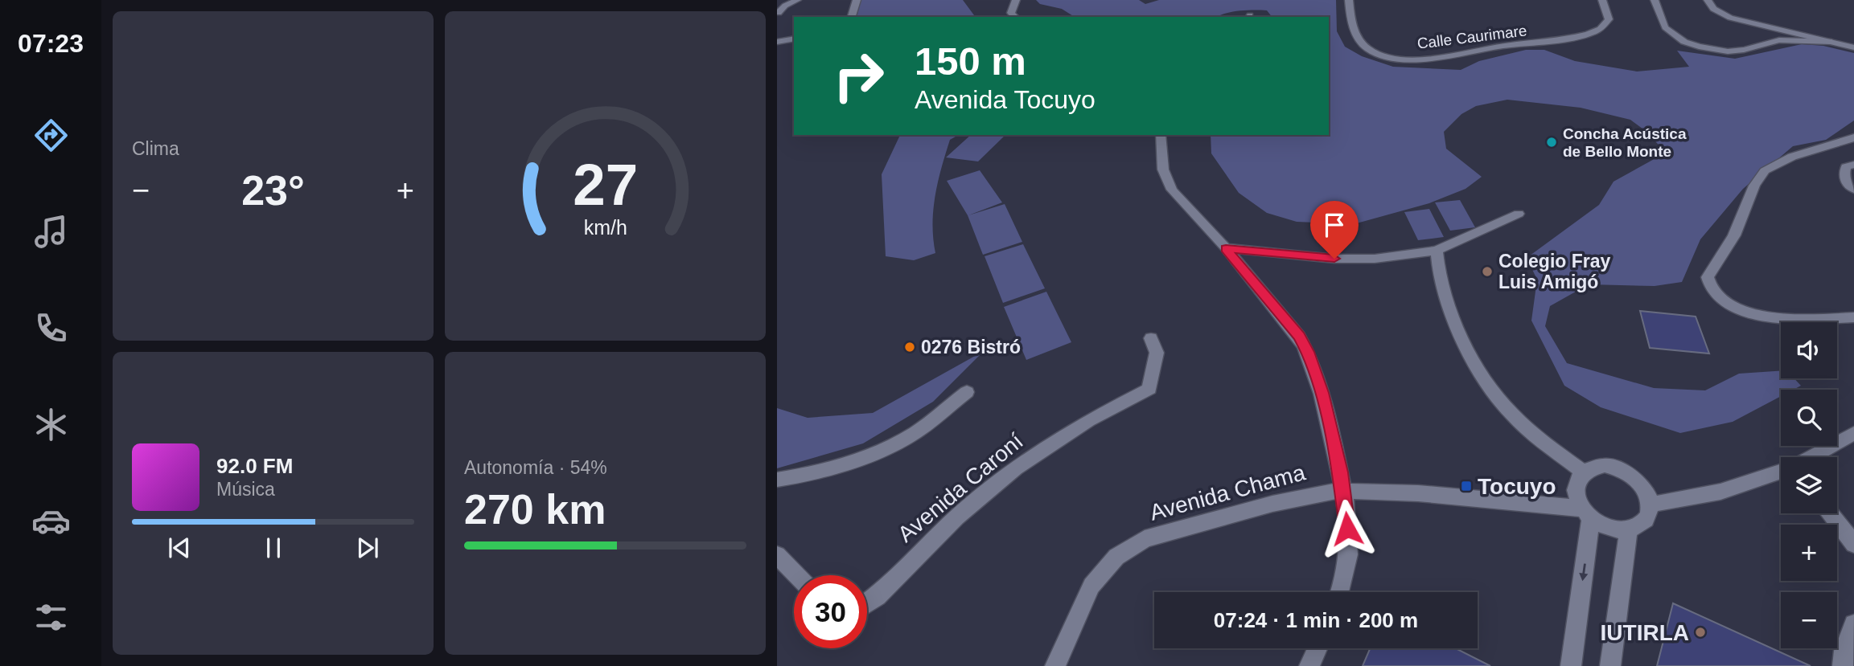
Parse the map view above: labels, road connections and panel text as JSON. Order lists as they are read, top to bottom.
{
  "streets": {
    "street": ["Calle Caurimare", "Avenida Caroní", "Avenida Chama"]
  },
  "places": {
    "other": [
      "Concha Acústica de Bello Monte",
      "Colegio Fray Luis Amigó",
      "0276 Bistró",
      "IUTIRLA"
    ],
    "transit": ["Tocuyo"]
  },
  "page": {
    "tabs": "07:23",
    "tile": [
      "Clima",
      ["Autonomía · 54%", "270 km"]
    ],
    "turn": ["150 m", "Avenida Tocuyo"],
    "heat": ["−", "23°", "+"],
    "map_buttons": ["+", "−"],
    "song": ["92.0 FM", "Música"],
    "limit": "30",
    "trip": "07:24 · 1 min · 200 m",
    "gauge": ["27", "km/h"]
  }
}
